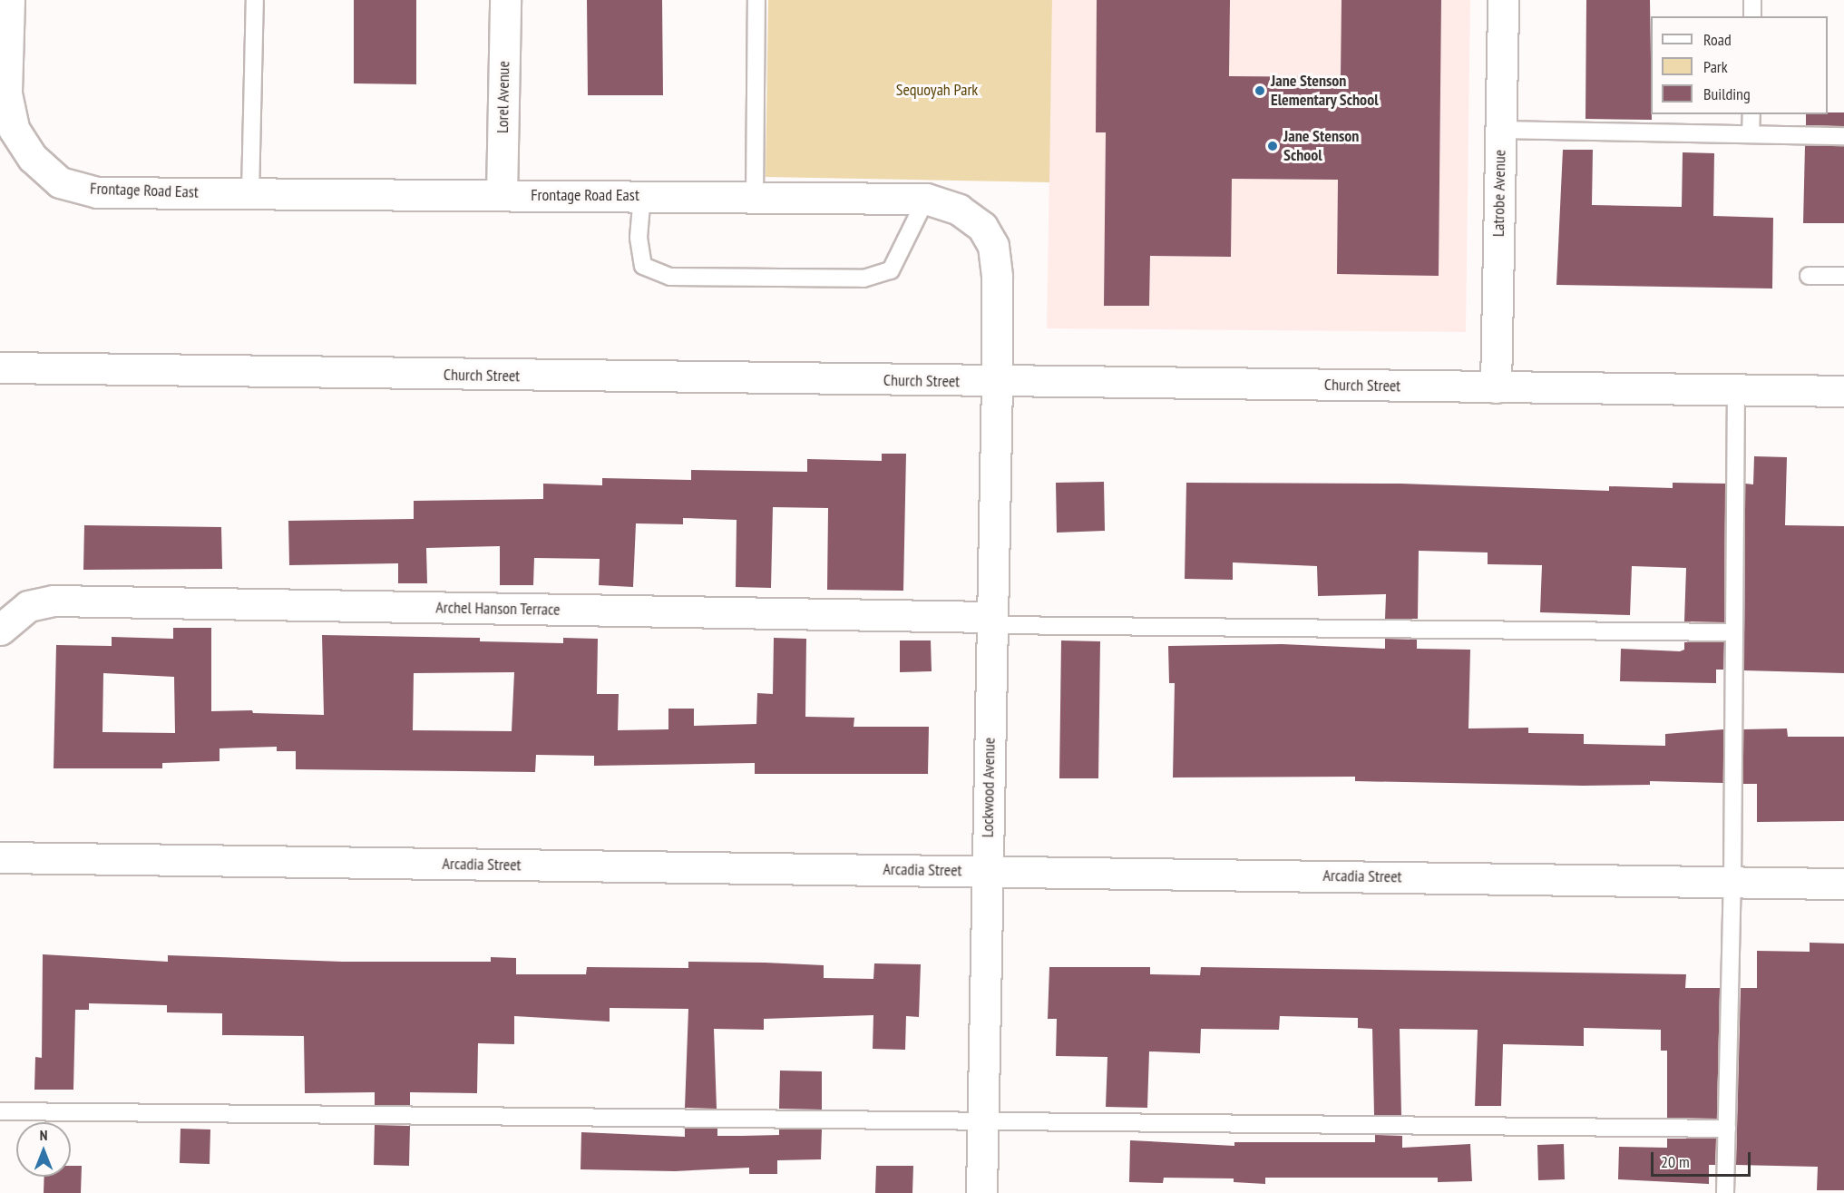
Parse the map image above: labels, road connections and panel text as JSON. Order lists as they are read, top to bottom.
{
  "streets": {
    "street": [
      "Lorel Avenue",
      "Frontage Road East",
      "Latrobe Avenue",
      "Church Street",
      "Archel Hanson Terrace",
      "Lockwood Avenue",
      "Arcadia Street"
    ]
  },
  "crossings": [
    ["Lorel Avenue", "Frontage Road East"],
    ["Frontage Road East", "Church Street"],
    ["Frontage Road East", "Lockwood Avenue"],
    ["Latrobe Avenue", "Church Street"],
    ["Church Street", "Lockwood Avenue"],
    ["Archel Hanson Terrace", "Lockwood Avenue"],
    ["Lockwood Avenue", "Arcadia Street"]
  ],
  "parks": ["Sequoyah Park"],
  "places": ["Jane Stenson Elementary School", "Jane Stenson School"],
  "legend": ["Road", "Park", "Building"],
  "scale_bar": "20 m",
  "north": "top"
}
